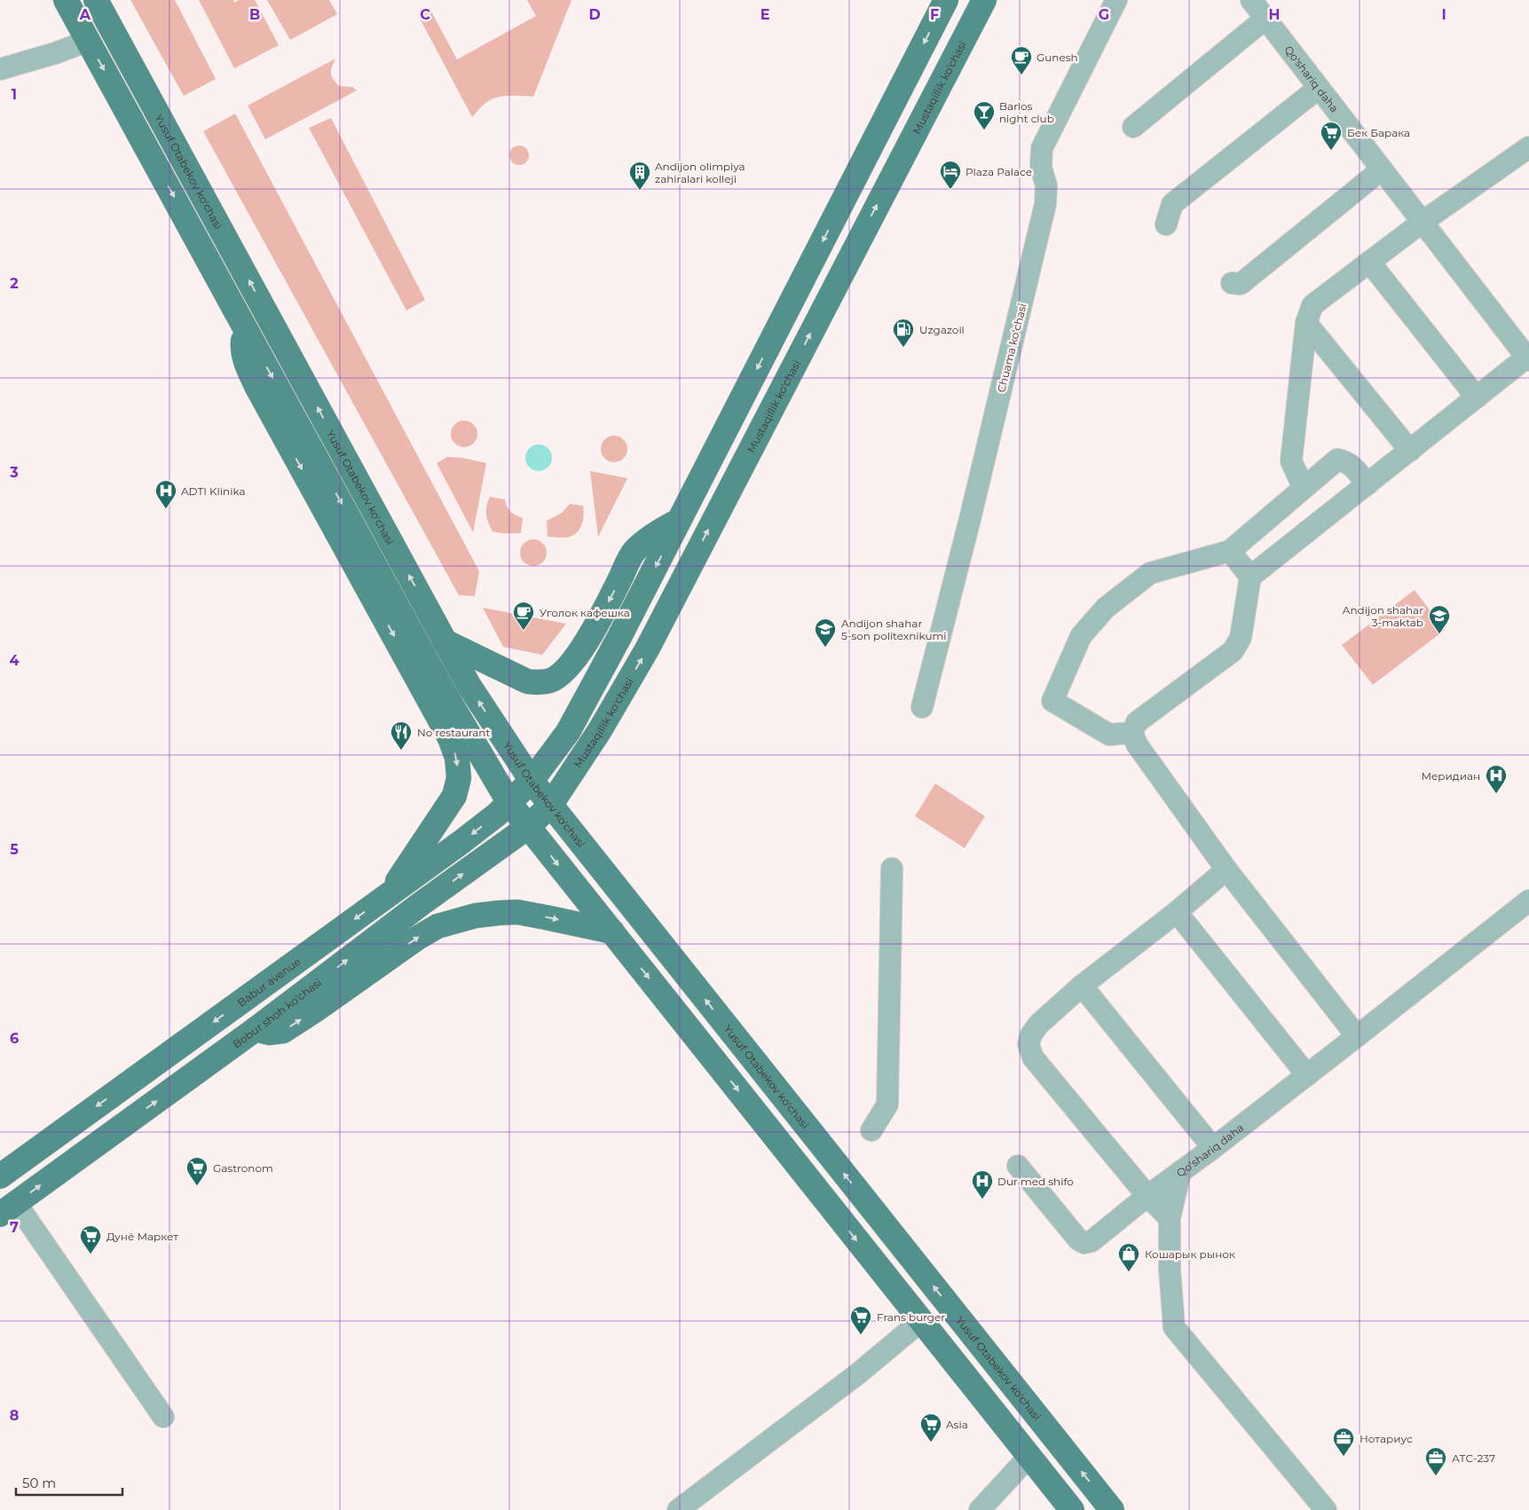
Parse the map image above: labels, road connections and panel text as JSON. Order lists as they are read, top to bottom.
{
  "streets": {
    "main road": [
      "Mustaqillik ko'chasi",
      "Yusuf Otabekov ko'chasi",
      "Babur avenue",
      "Bobur shoh ko'chasi"
    ],
    "street": ["Qo'shariq daha", "Chuama koʻchasi"]
  },
  "crossings": [
    ["Mustaqillik ko'chasi", "Yusuf Otabekov ko'chasi"],
    ["Mustaqillik ko'chasi", "Bobur shoh ko'chasi"],
    ["Yusuf Otabekov ko'chasi", "Babur avenue"],
    ["Yusuf Otabekov ko'chasi", "Bobur shoh ko'chasi"]
  ],
  "one_way": ["Babur avenue", "Bobur shoh ko'chasi"],
  "places": {
    "cafe": ["Gunesh", "Уголок кафешка"],
    "bar": ["Barlos night club"],
    "supermarket": [
      "Бек Барака",
      "Gastronom",
      "Дунё Маркет",
      "Frans burger",
      "Asia"
    ],
    "hotel": ["Plaza Palace"],
    "building": ["Andijon olimpiya zahiralari kolleji"],
    "fuel station": ["Uzgazoil"],
    "hospital": ["ADTI Klinika", "Меридиан", "Dur med shifo"],
    "school or university": ["Andijon shahar 3-maktab", "Andijon shahar 5-son politexnikumi"],
    "restaurant": ["No restaurant"],
    "shop": ["Кошарык рынок"],
    "office": ["Нотариус", "АТС-237"]
  },
  "scale_bar": "50 m",
  "grid": {
    "columns": [
      "A",
      "B",
      "C",
      "D",
      "E",
      "F",
      "G",
      "H",
      "I"
    ],
    "rows": [
      "1",
      "2",
      "3",
      "4",
      "5",
      "6",
      "7",
      "8"
    ]
  }
}
